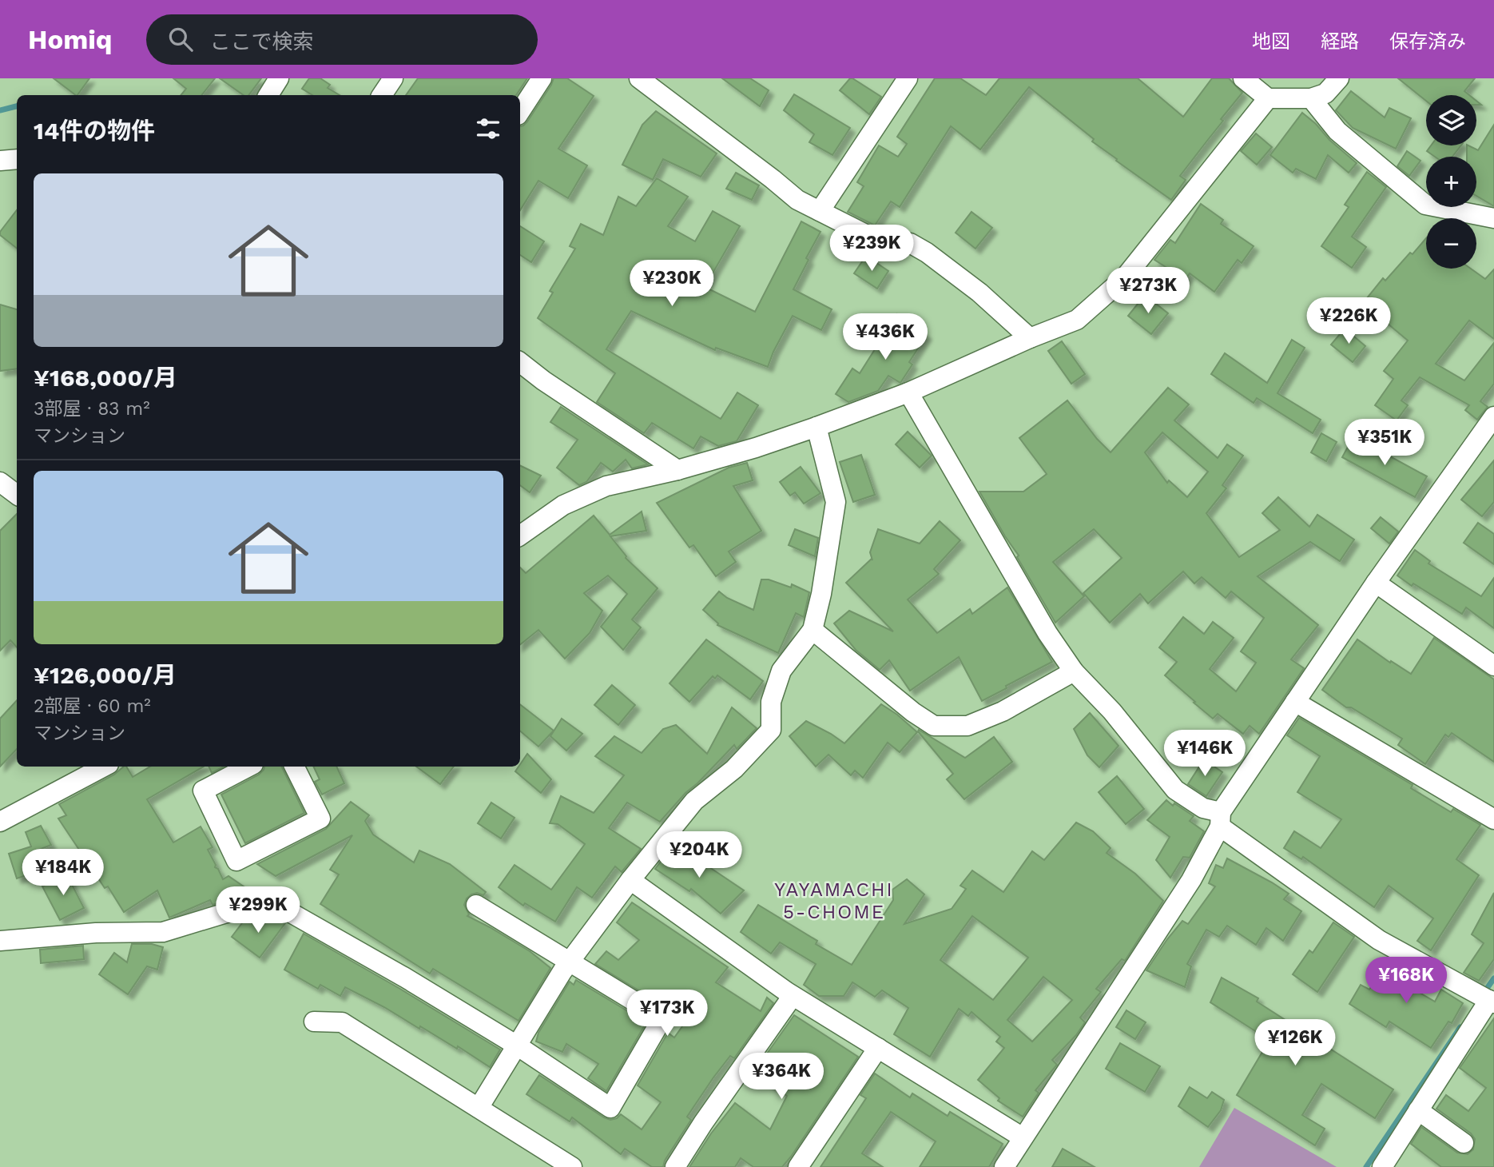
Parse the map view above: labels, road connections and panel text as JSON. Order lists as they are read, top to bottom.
{
  "districts": ["YAYAMACHI 5-CHOME"],
  "page": {
    "header": "Homiq",
    "search": "ここで検索",
    "nav": ["地図", "経路", "保存済み"],
    "map_buttons": ["+", "−"],
    "heading": "14件の物件",
    "list": [
      {
        "name": "¥168,000/月",
        "note": "3部屋 · 83 m² · マンション"
      },
      {
        "name": "¥126,000/月",
        "note": "2部屋 · 60 m² · マンション"
      }
    ],
    "price": [
      "¥239K",
      "¥230K",
      "¥273K",
      "¥226K",
      "¥436K",
      "¥351K",
      "¥146K",
      "¥204K",
      "¥184K",
      "¥299K",
      "¥168K",
      "¥173K",
      "¥126K",
      "¥364K"
    ]
  }
}
